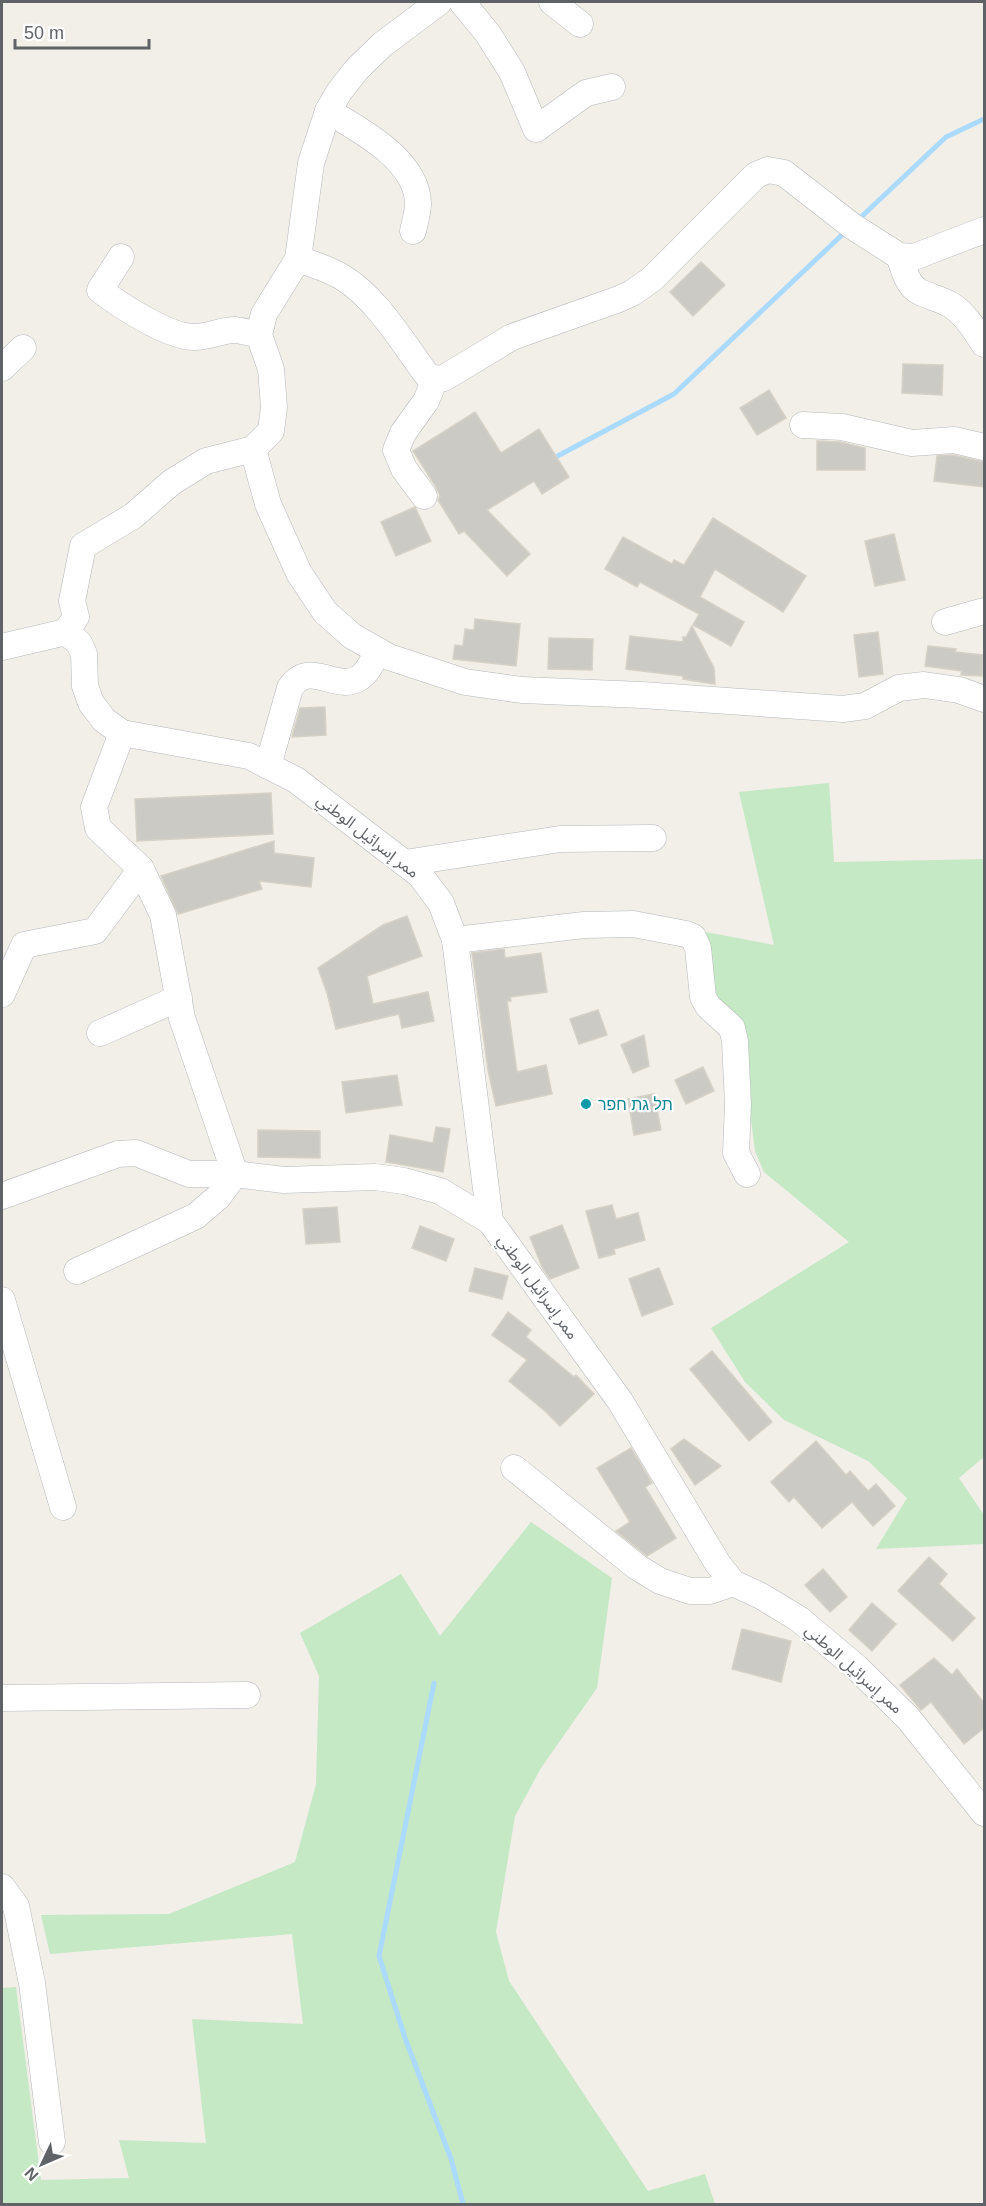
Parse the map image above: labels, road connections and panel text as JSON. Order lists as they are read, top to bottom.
{
  "streets": {
    "street": ["ممر إسرائيل الوطني"]
  },
  "places": ["תל גת חפר"],
  "scale_bar": "50 m",
  "north": "bottom left"
}
